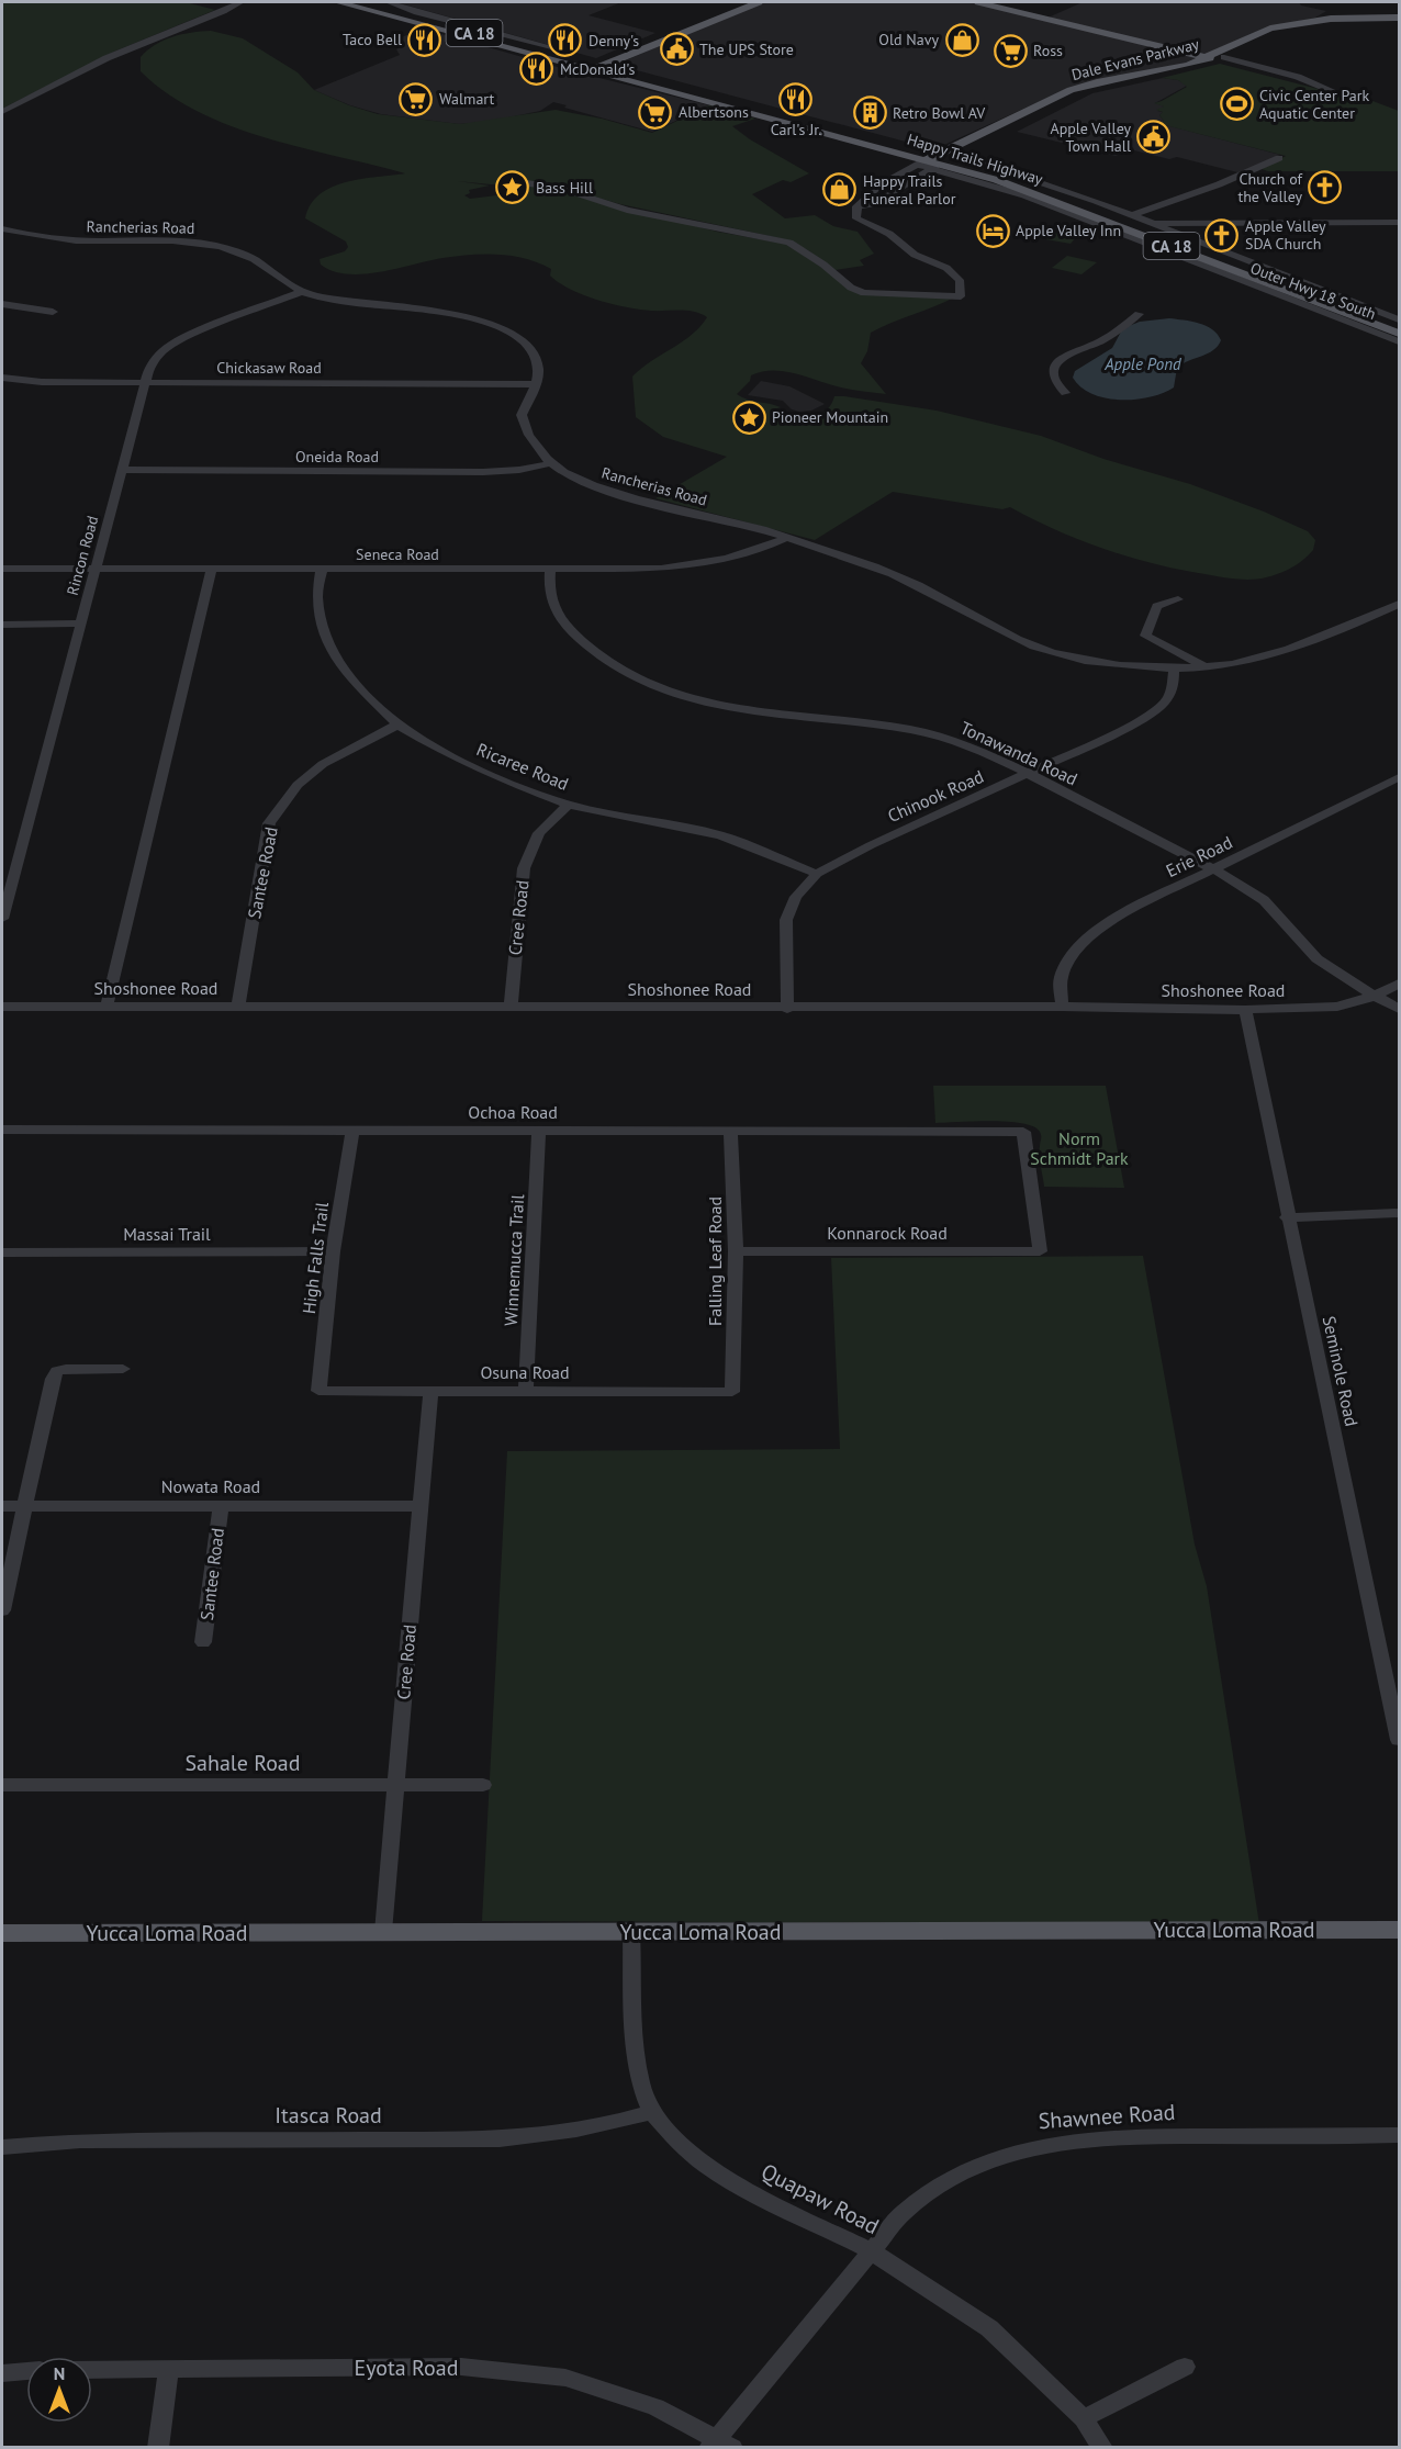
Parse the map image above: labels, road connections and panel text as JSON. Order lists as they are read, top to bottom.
{
  "streets": {
    "main road": [
      "CA 18",
      "Dale Evans Parkway",
      "Happy Trails Highway",
      "Yucca Loma Road"
    ],
    "street": [
      "Rancherias Road",
      "Outer Hwy 18 South",
      "Chickasaw Road",
      "Oneida Road",
      "Seneca Road",
      "Rincon Road",
      "Tonawanda Road",
      "Ricaree Road",
      "Chinook Road",
      "Erie Road",
      "Santee Road",
      "Cree Road",
      "Shoshonee Road",
      "Ochoa Road",
      "Konnarock Road",
      "Massai Trail",
      "High Falls Trail",
      "Winnemucca Trail",
      "Falling Leaf Road",
      "Seminole Road",
      "Osuna Road",
      "Nowata Road",
      "Sahale Road",
      "Itasca Road",
      "Shawnee Road",
      "Quapaw Road",
      "Eyota Road"
    ]
  },
  "crossings": [
    ["Dale Evans Parkway", "Happy Trails Highway"],
    ["Dale Evans Parkway", "Outer Hwy 18 South"],
    ["Happy Trails Highway", "Outer Hwy 18 South"],
    ["Rancherias Road", "Chickasaw Road"],
    ["Rancherias Road", "Oneida Road"],
    ["Rancherias Road", "Seneca Road"],
    ["Rancherias Road", "Rincon Road"],
    ["Rancherias Road", "Chinook Road"],
    ["Chickasaw Road", "Rincon Road"],
    ["Oneida Road", "Rincon Road"],
    ["Seneca Road", "Rincon Road"],
    ["Seneca Road", "Tonawanda Road"],
    ["Seneca Road", "Ricaree Road"],
    ["Tonawanda Road", "Chinook Road"],
    ["Tonawanda Road", "Erie Road"],
    ["Tonawanda Road", "Shoshonee Road"],
    ["Ricaree Road", "Chinook Road"],
    ["Ricaree Road", "Santee Road"],
    ["Ricaree Road", "Cree Road"],
    ["Chinook Road", "Shoshonee Road"],
    ["Erie Road", "Shoshonee Road"],
    ["Santee Road", "Shoshonee Road"],
    ["Santee Road", "Nowata Road"],
    ["Cree Road", "Shoshonee Road"],
    ["Cree Road", "Osuna Road"],
    ["Cree Road", "Nowata Road"],
    ["Cree Road", "Sahale Road"],
    ["Cree Road", "Yucca Loma Road"],
    ["Shoshonee Road", "Seminole Road"],
    ["Ochoa Road", "Konnarock Road"],
    ["Ochoa Road", "High Falls Trail"],
    ["Ochoa Road", "Winnemucca Trail"],
    ["Ochoa Road", "Falling Leaf Road"],
    ["Konnarock Road", "Falling Leaf Road"],
    ["Massai Trail", "High Falls Trail"],
    ["High Falls Trail", "Osuna Road"],
    ["Winnemucca Trail", "Osuna Road"],
    ["Falling Leaf Road", "Osuna Road"],
    ["Yucca Loma Road", "Quapaw Road"],
    ["Itasca Road", "Quapaw Road"],
    ["Shawnee Road", "Quapaw Road"],
    ["Shawnee Road", "Eyota Road"]
  ],
  "water": ["Apple Pond"],
  "parks": ["Norm Schmidt Park"],
  "places": {
    "restaurant": [
      "Taco Bell",
      "Denny's",
      "McDonald's",
      "Carl's Jr."
    ],
    "shop": ["Old Navy", "Happy Trails Funeral Parlor"],
    "public building": ["The UPS Store", "Apple Valley Town Hall"],
    "supermarket": ["Ross", "Walmart", "Albertsons"],
    "sports": ["Civic Center Park Aquatic Center"],
    "building": ["Retro Bowl AV"],
    "place": ["Bass Hill", "Pioneer Mountain"],
    "church": ["Church of the Valley", "Apple Valley SDA Church"],
    "hotel": ["Apple Valley Inn"]
  },
  "north": "top"
}
